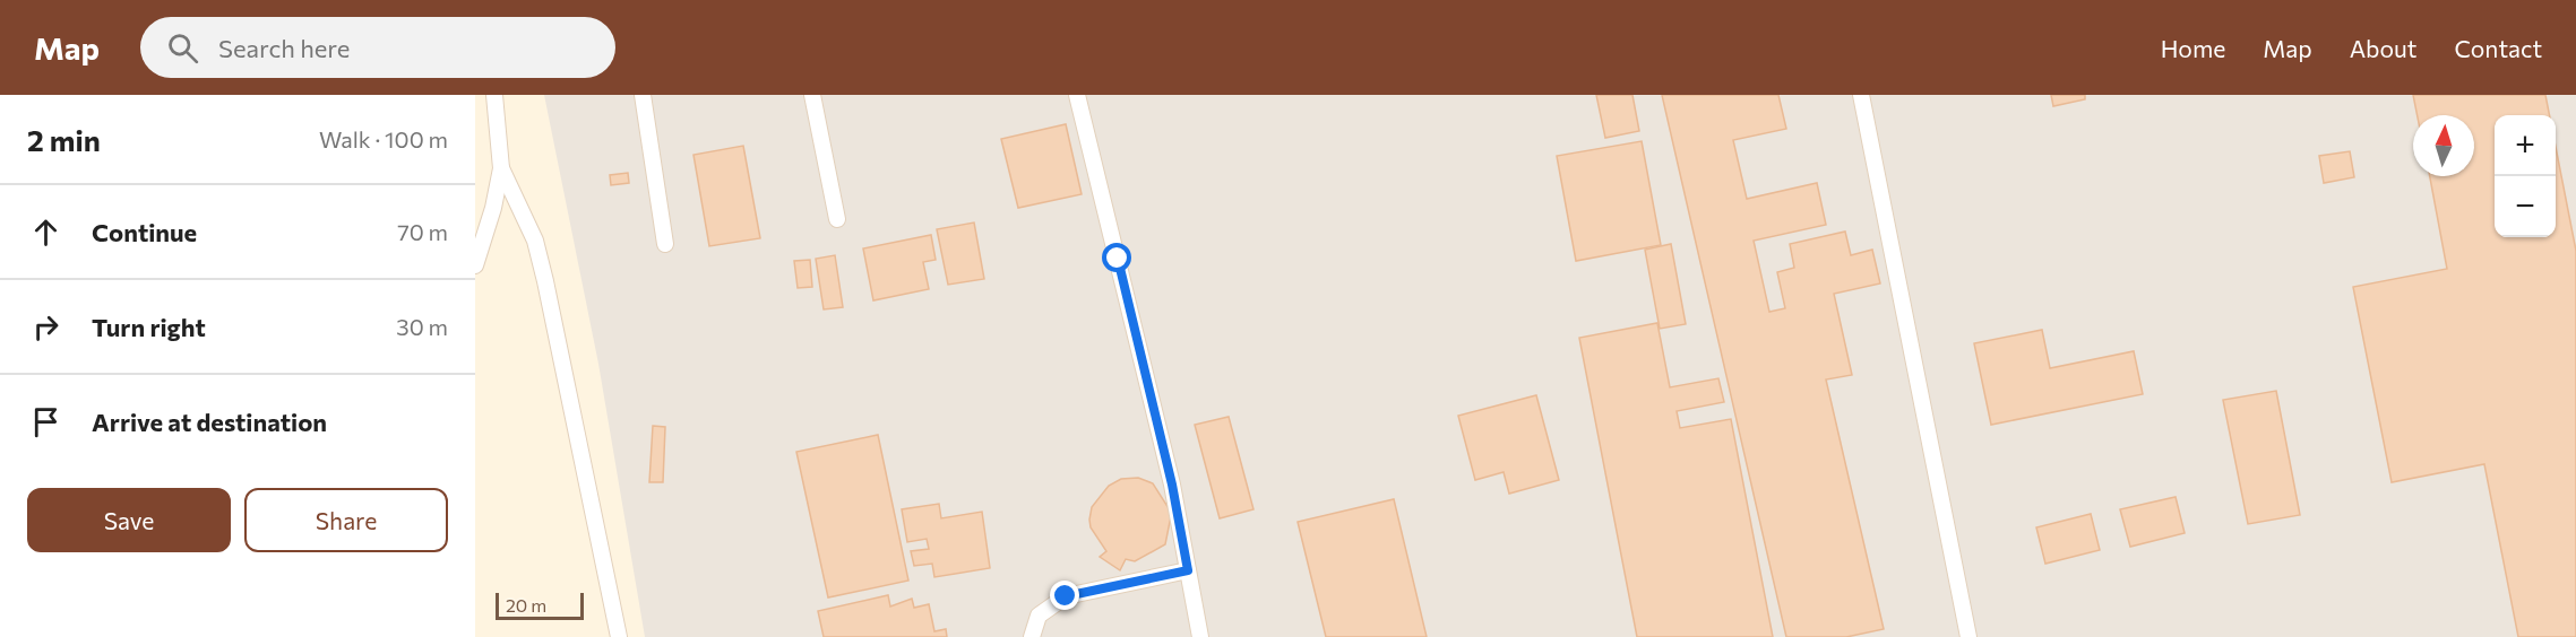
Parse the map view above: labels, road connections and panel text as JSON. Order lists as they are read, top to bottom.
{
  "scale_bar": "20 m",
  "north": "top",
  "page": {
    "header": "Map",
    "search": "Search here",
    "nav": [
      "Home",
      "Map",
      "About",
      "Contact"
    ],
    "heading": ["2 min", "Walk · 100 m"],
    "map_buttons": ["+", "−"],
    "list": [
      ["Continue", "70 m"],
      ["Turn right", "30 m"],
      "Arrive at destination"
    ],
    "buttons": ["Save", "Share"],
    "scale": "20 m"
  }
}
